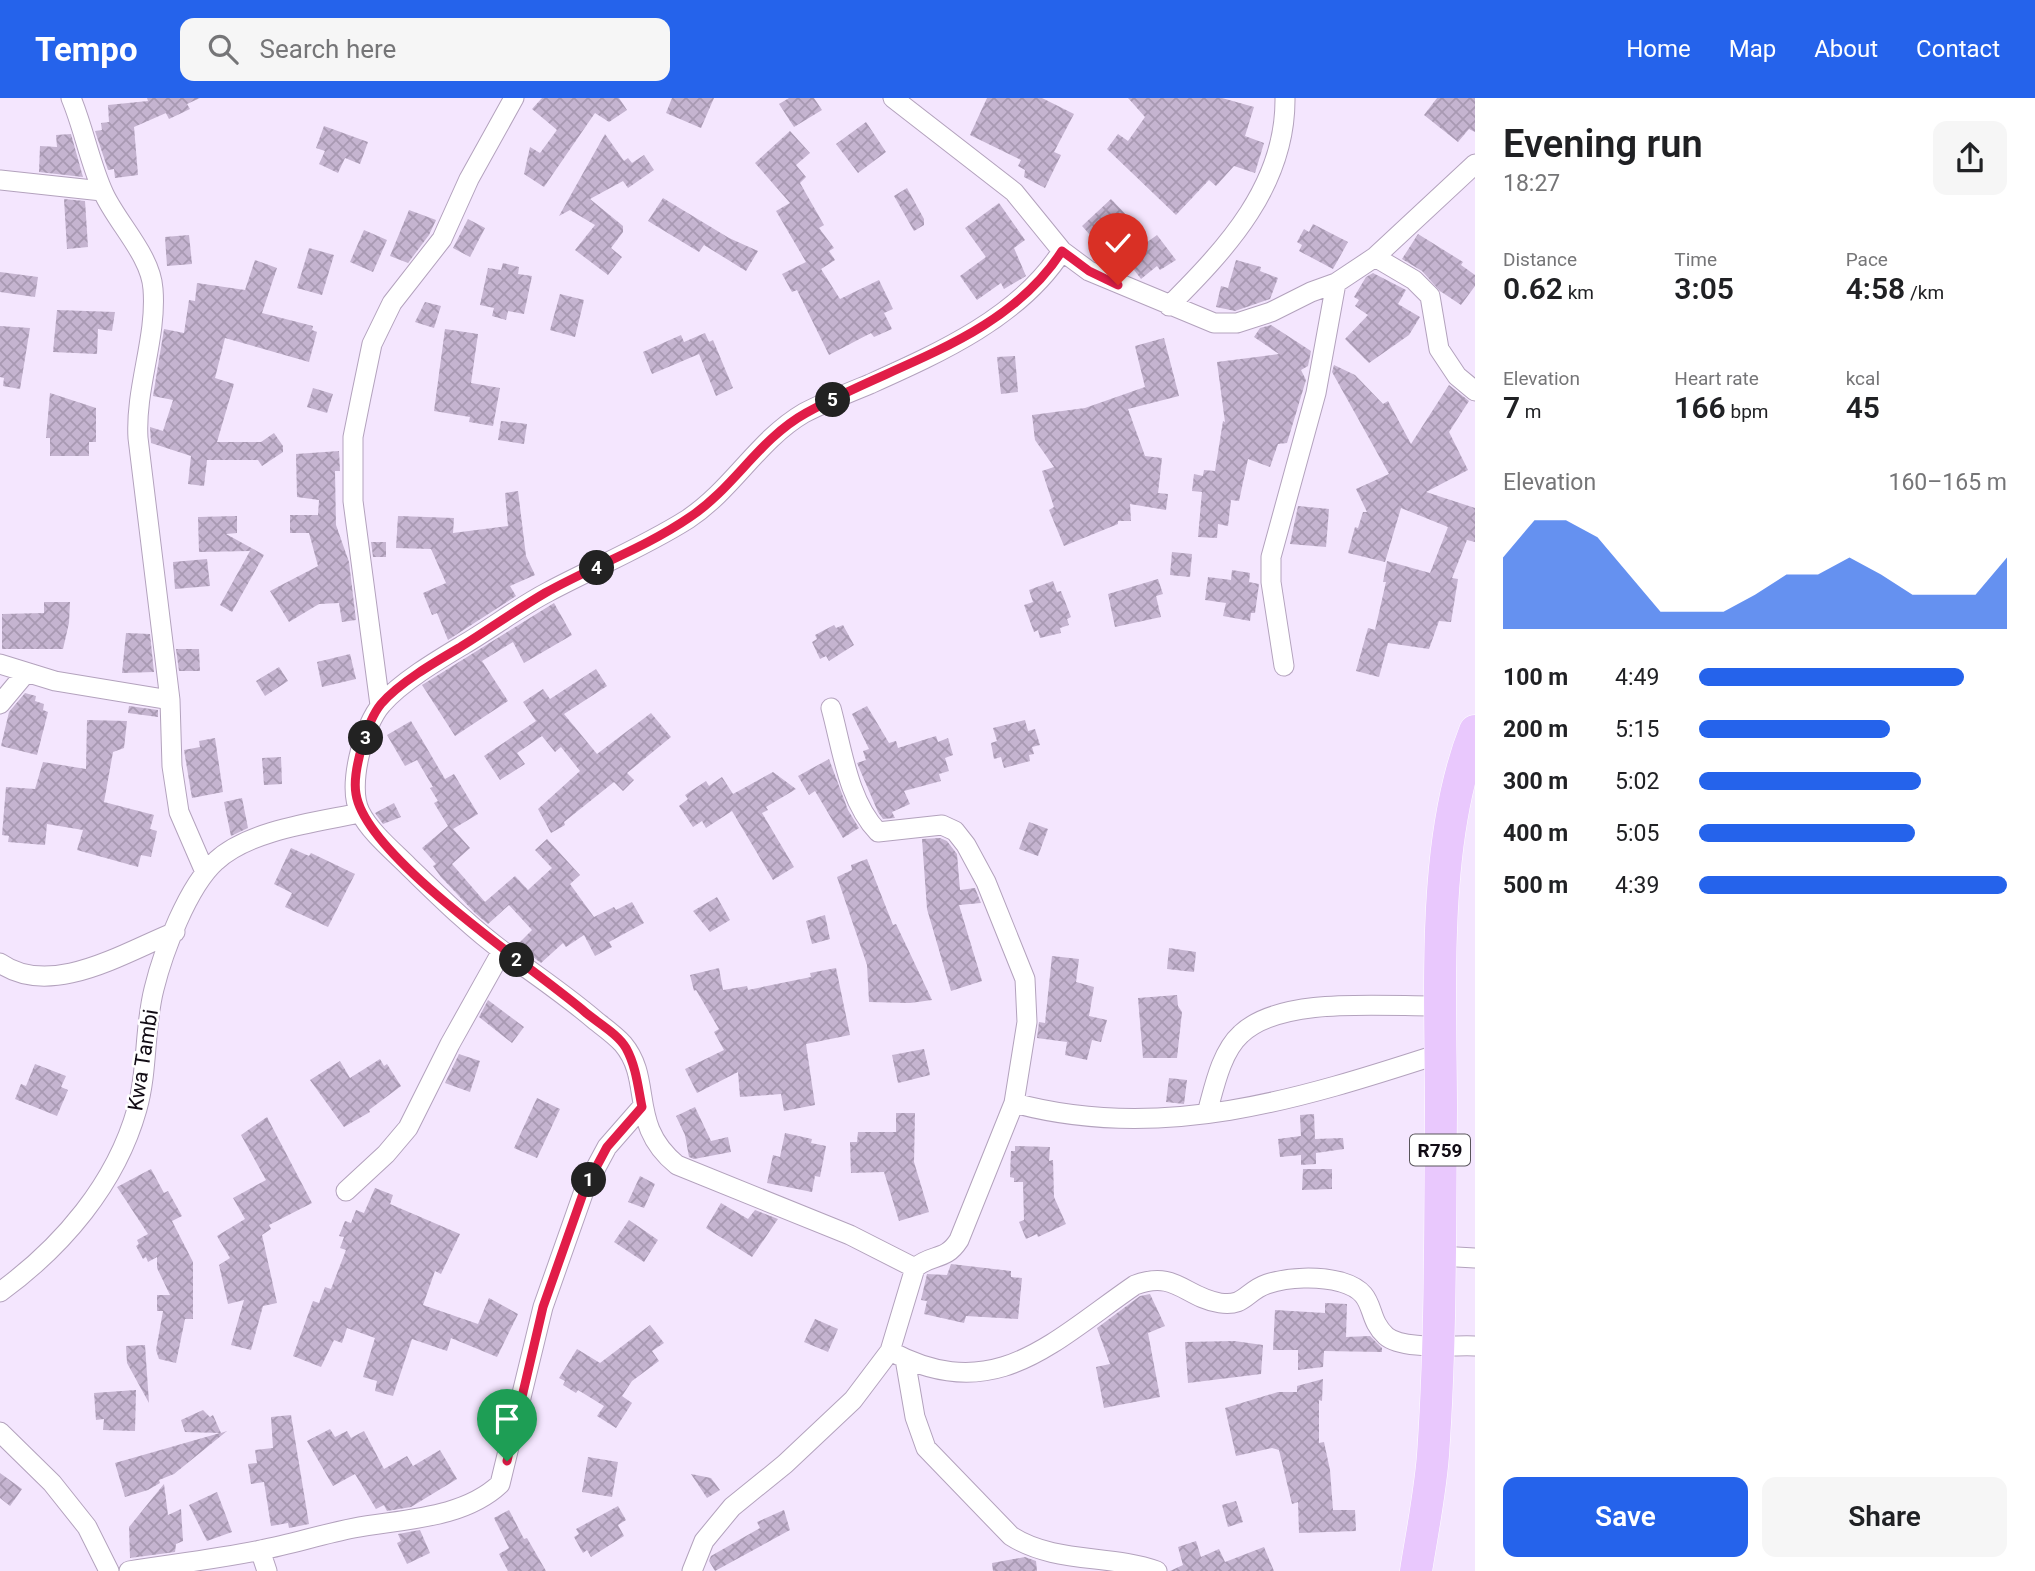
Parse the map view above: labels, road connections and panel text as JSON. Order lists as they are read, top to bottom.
{
  "streets": {
    "main road": ["R759"],
    "street": ["Kwa Tambi"]
  },
  "page": {
    "header": "Tempo",
    "search": "Search here",
    "nav": [
      "Home",
      "Map",
      "About",
      "Contact"
    ],
    "heading": ["Evening run", "18:27"],
    "stats": [
      ["Distance", "0.62 km"],
      ["Time", "3:05"],
      ["Pace", "4:58 /km"],
      ["Elevation", "7 m"],
      ["Heart rate", "166 bpm"],
      ["kcal", "45"]
    ],
    "pins": [
      "5",
      "4",
      "3",
      "2",
      "1"
    ],
    "chart": ["Elevation", "160–165 m"],
    "list": [
      {
        "name": "100 m",
        "note": "4:49"
      },
      {
        "name": "200 m",
        "note": "5:15"
      },
      {
        "name": "300 m",
        "note": "5:02"
      },
      {
        "name": "400 m",
        "note": "5:05"
      },
      {
        "name": "500 m",
        "note": "4:39"
      }
    ],
    "buttons": ["Save", "Share"]
  }
}
